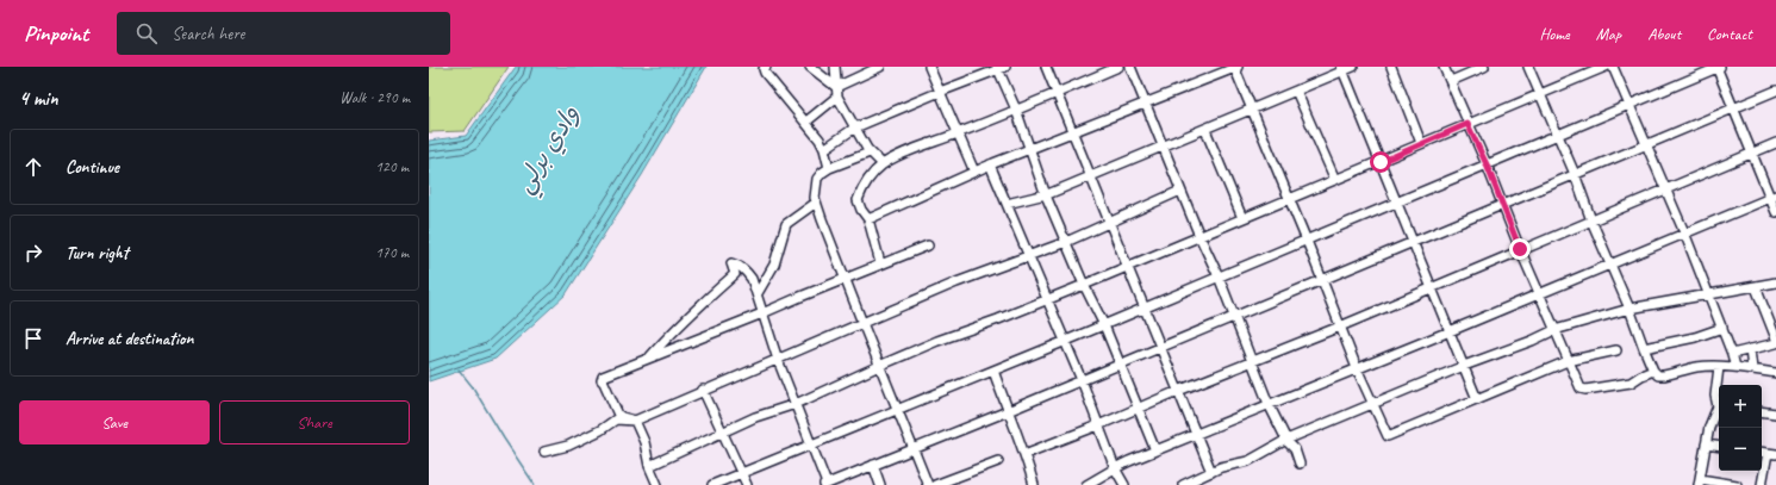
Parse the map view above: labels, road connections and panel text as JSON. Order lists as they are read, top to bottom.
{
  "water": ["وادي برلي"],
  "page": {
    "header": "Pinpoint",
    "search": "Search here",
    "nav": [
      "Home",
      "Map",
      "About",
      "Contact"
    ],
    "heading": ["4 min", "Walk · 290 m"],
    "list": [
      ["Continue", "120 m"],
      ["Turn right", "170 m"],
      "Arrive at destination"
    ],
    "map_buttons": ["+", "−"],
    "buttons": ["Save", "Share"]
  }
}
